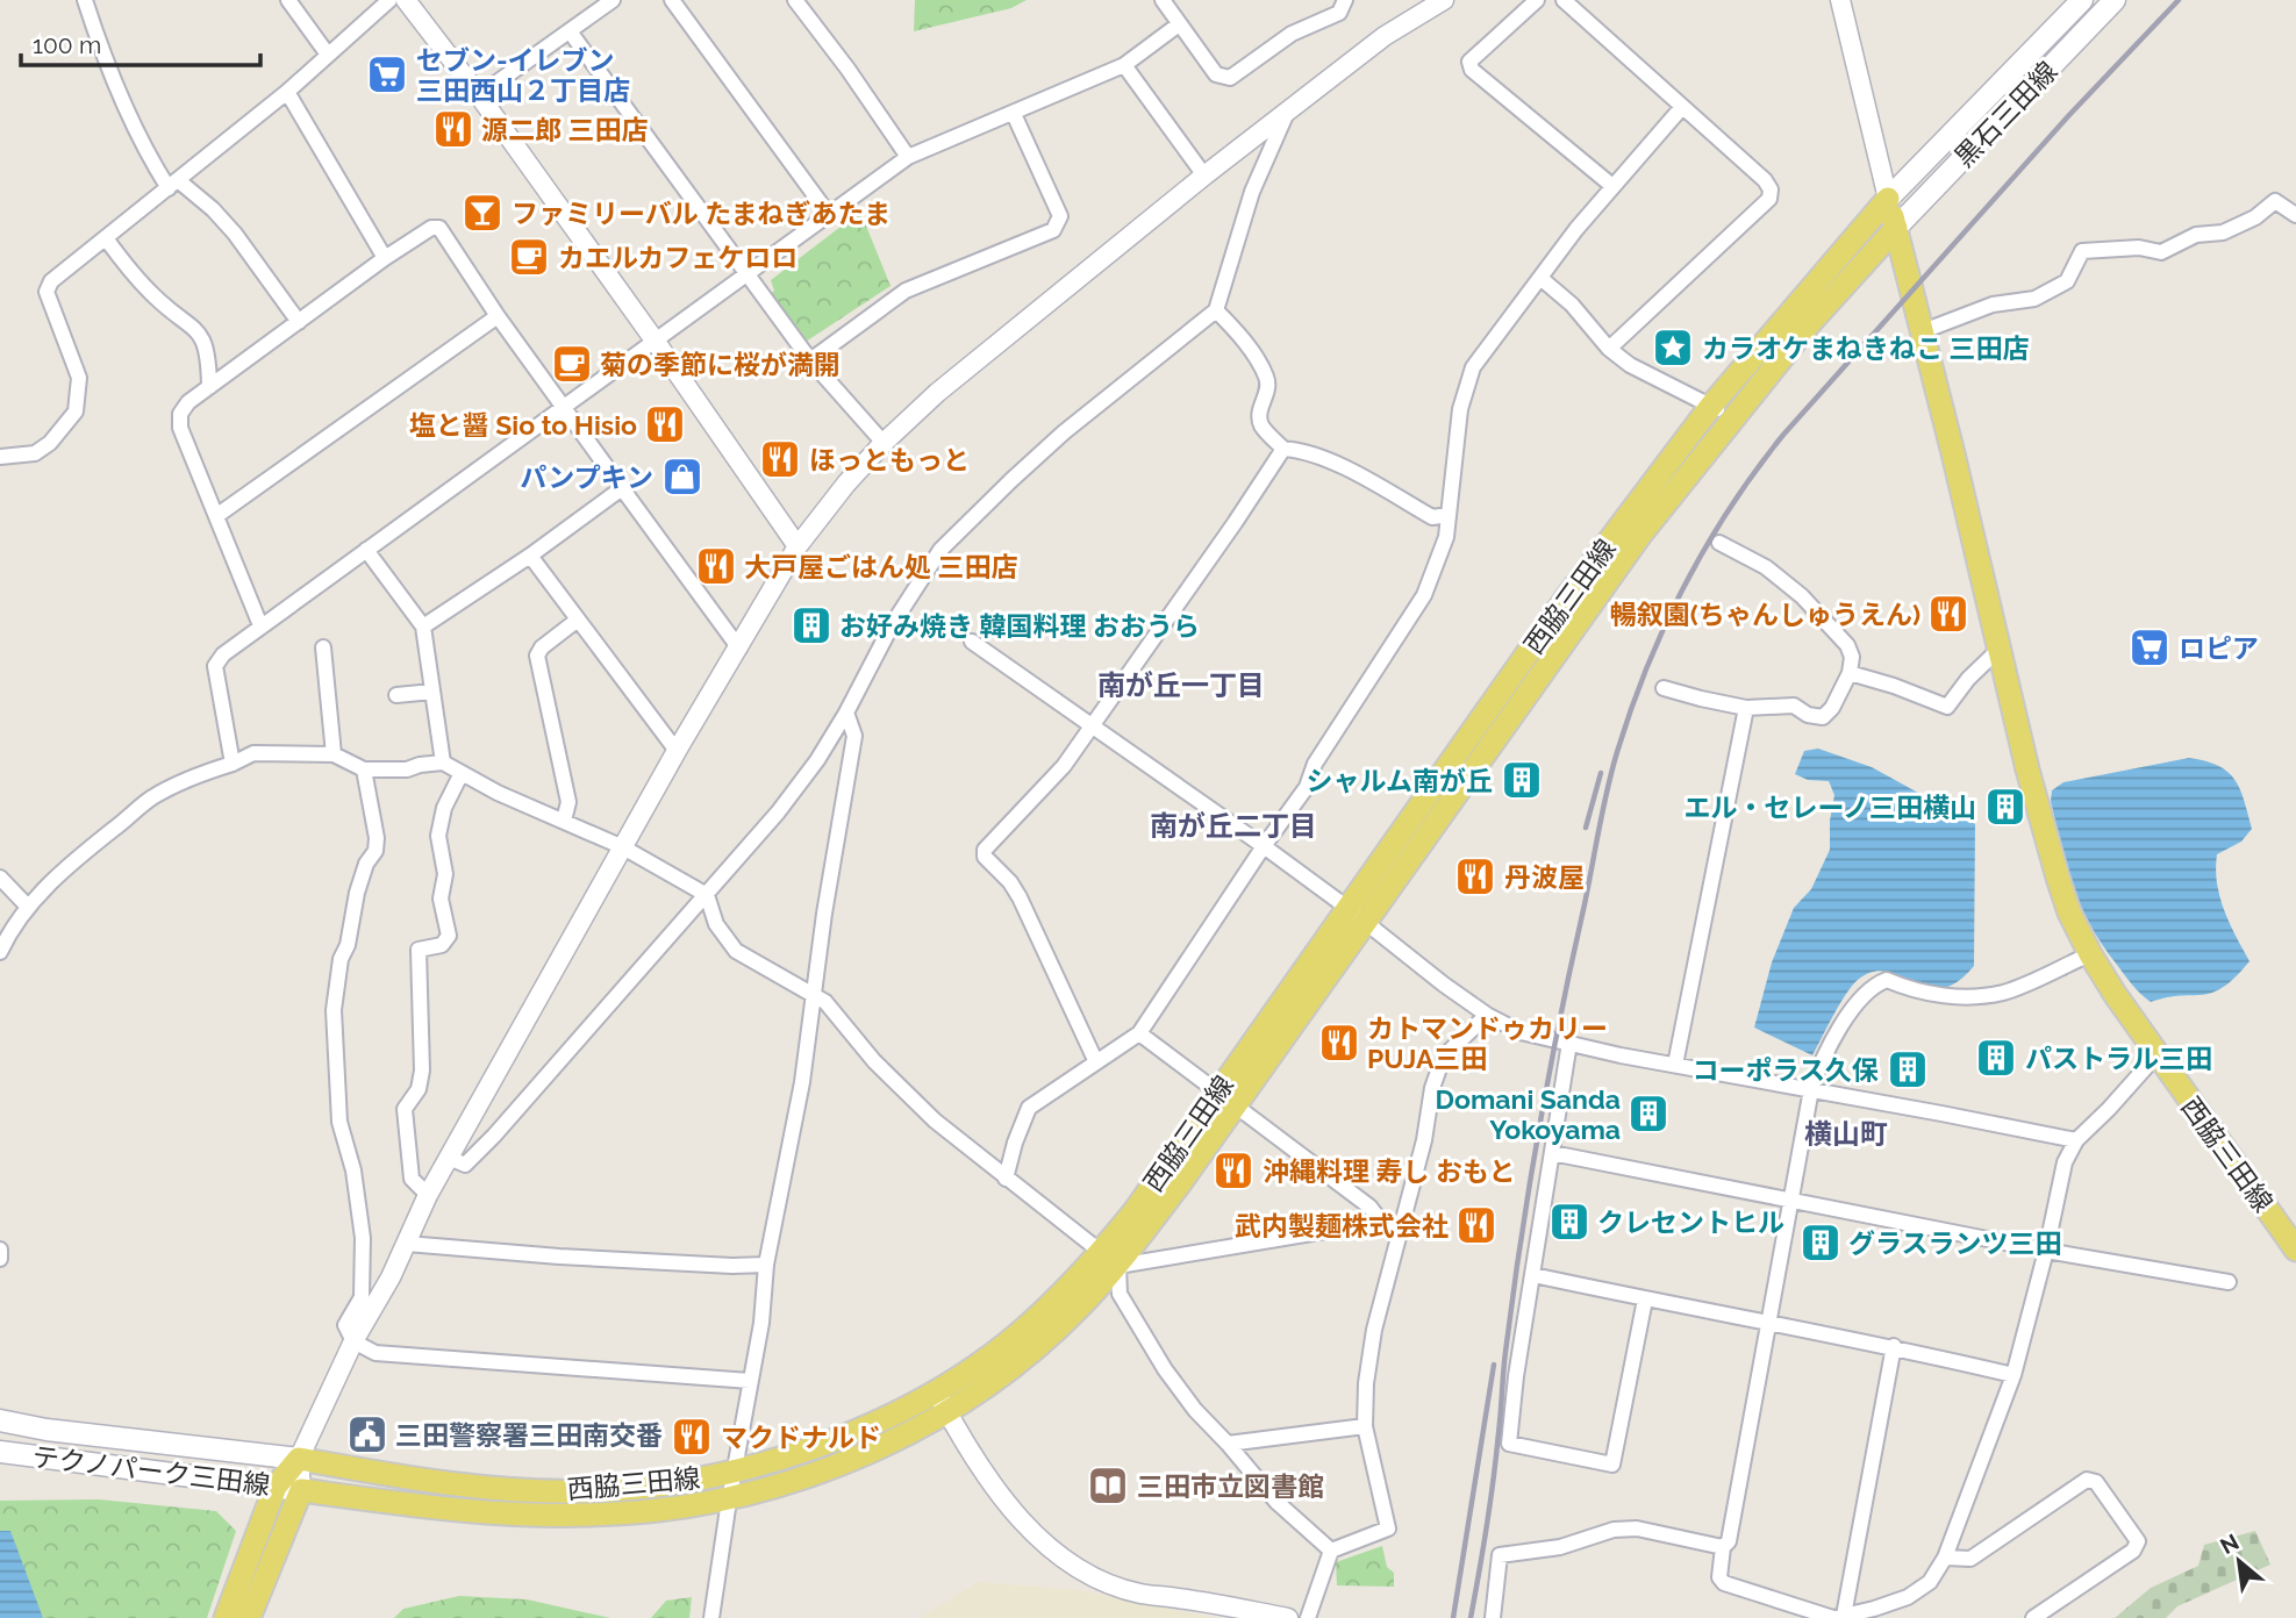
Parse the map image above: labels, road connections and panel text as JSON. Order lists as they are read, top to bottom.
{
  "streets": {
    "main road": ["黒石三田線", "西脇三田線", "テクノパーク三田線"]
  },
  "crossings": [
    ["黒石三田線", "西脇三田線"],
    ["西脇三田線", "テクノパーク三田線"]
  ],
  "districts": ["南が丘一丁目", "南が丘二丁目", "横山町"],
  "places": {
    "supermarket": ["セブン-イレブン 三田西山２丁目店", "ロピア"],
    "restaurant": [
      "源二郎 三田店",
      "塩と醤 Sio to Hisio",
      "ほっともっと",
      "大戸屋ごはん処 三田店",
      "暢叙園(ちゃんしゅうえん)",
      "丹波屋",
      "カトマンドゥカリー PUJA三田",
      "沖縄料理 寿し おもと",
      "武内製麺株式会社",
      "マクドナルド"
    ],
    "bar": ["ファミリーバル たまねぎあたま"],
    "cafe": ["カエルカフェケロロ", "菊の季節に桜が満開"],
    "place": ["カラオケまねきねこ 三田店"],
    "shop": ["パンプキン"],
    "building": [
      "お好み焼き 韓国料理 おおうら",
      "シャルム南が丘",
      "エル・セレーノ三田横山",
      "パストラル三田",
      "コーポラス久保",
      "Domani Sanda Yokoyama",
      "クレセントヒル",
      "グラスランツ三田"
    ],
    "public building": ["三田警察署三田南交番"],
    "library": ["三田市立図書館"]
  },
  "scale_bar": "100 m",
  "north": "top left"
}
